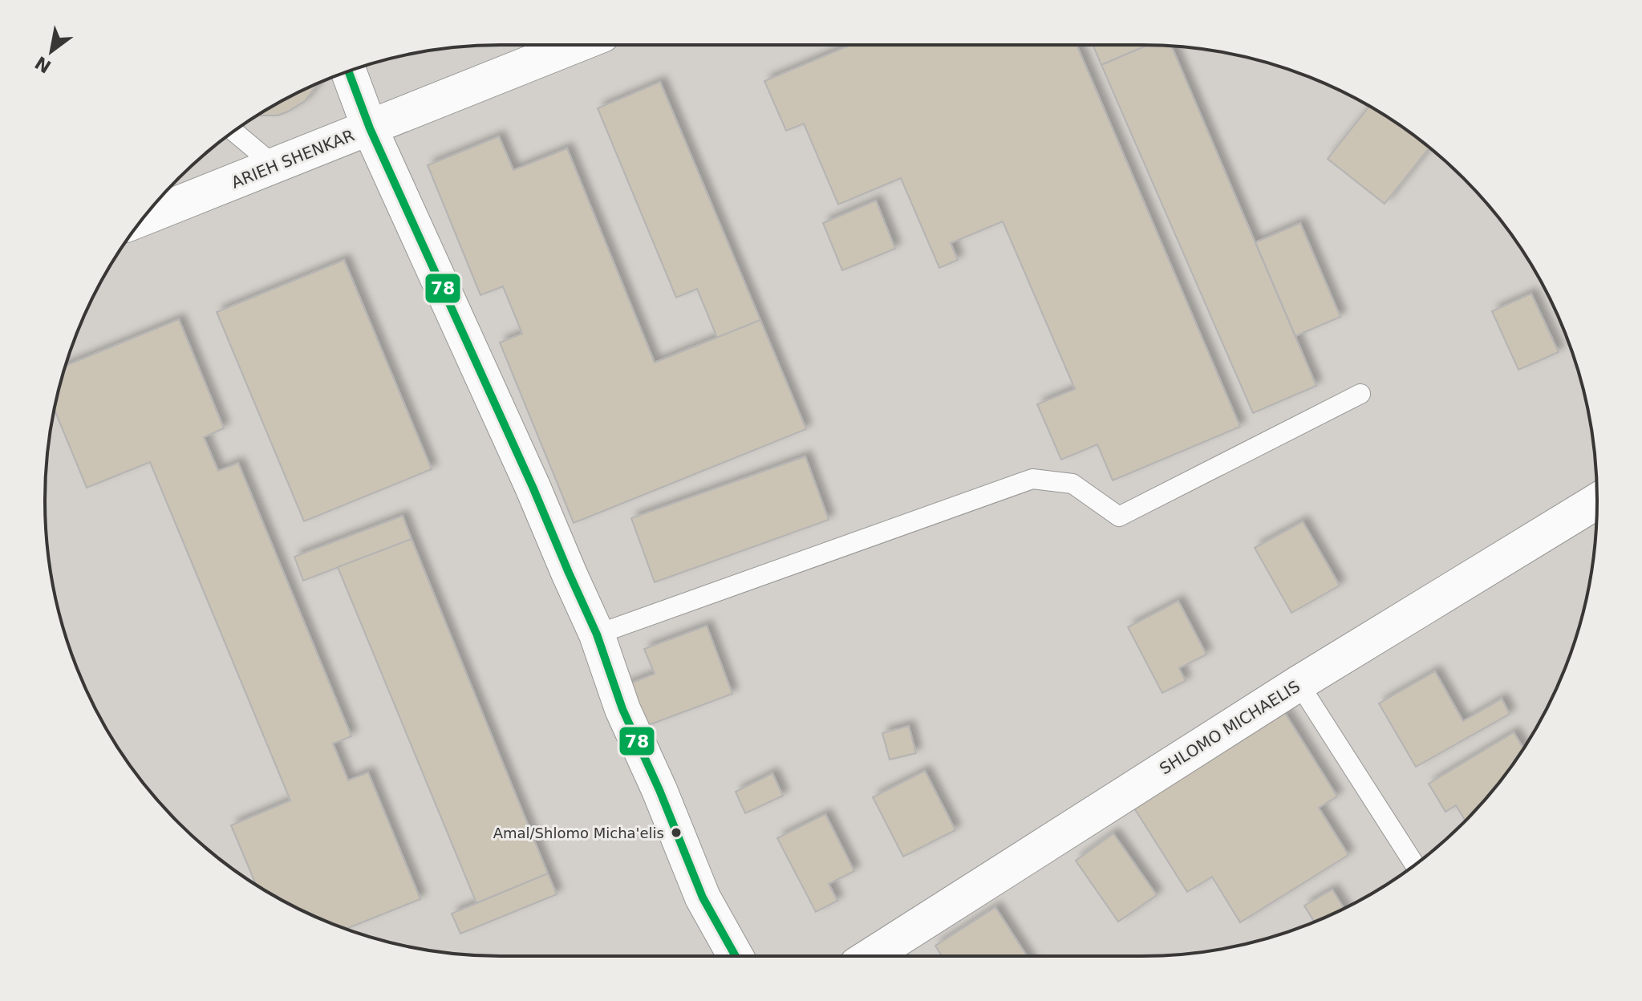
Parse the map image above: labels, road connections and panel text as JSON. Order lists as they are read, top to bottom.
{
  "streets": {
    "street": ["ARIEH SHENKAR", "SHLOMO MICHAELIS"]
  },
  "places": ["Amal/Shlomo Micha'elis"],
  "lines": ["transit line 78"],
  "north": "bottom left"
}
